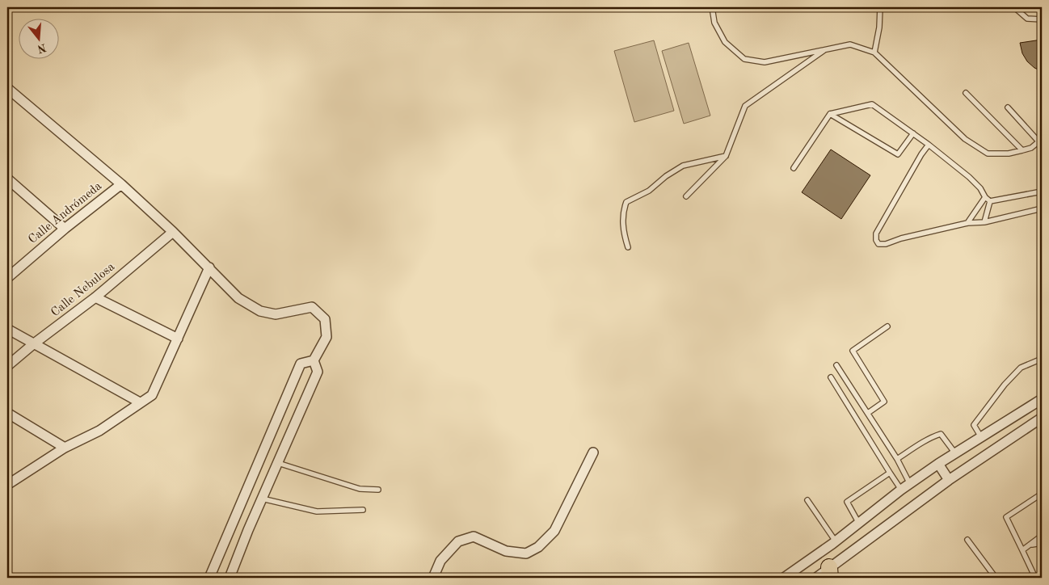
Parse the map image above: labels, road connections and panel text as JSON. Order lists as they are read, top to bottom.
{
  "streets": {
    "street": ["Calle Andrómeda", "Calle Nebulosa"]
  },
  "north": "bottom"
}
